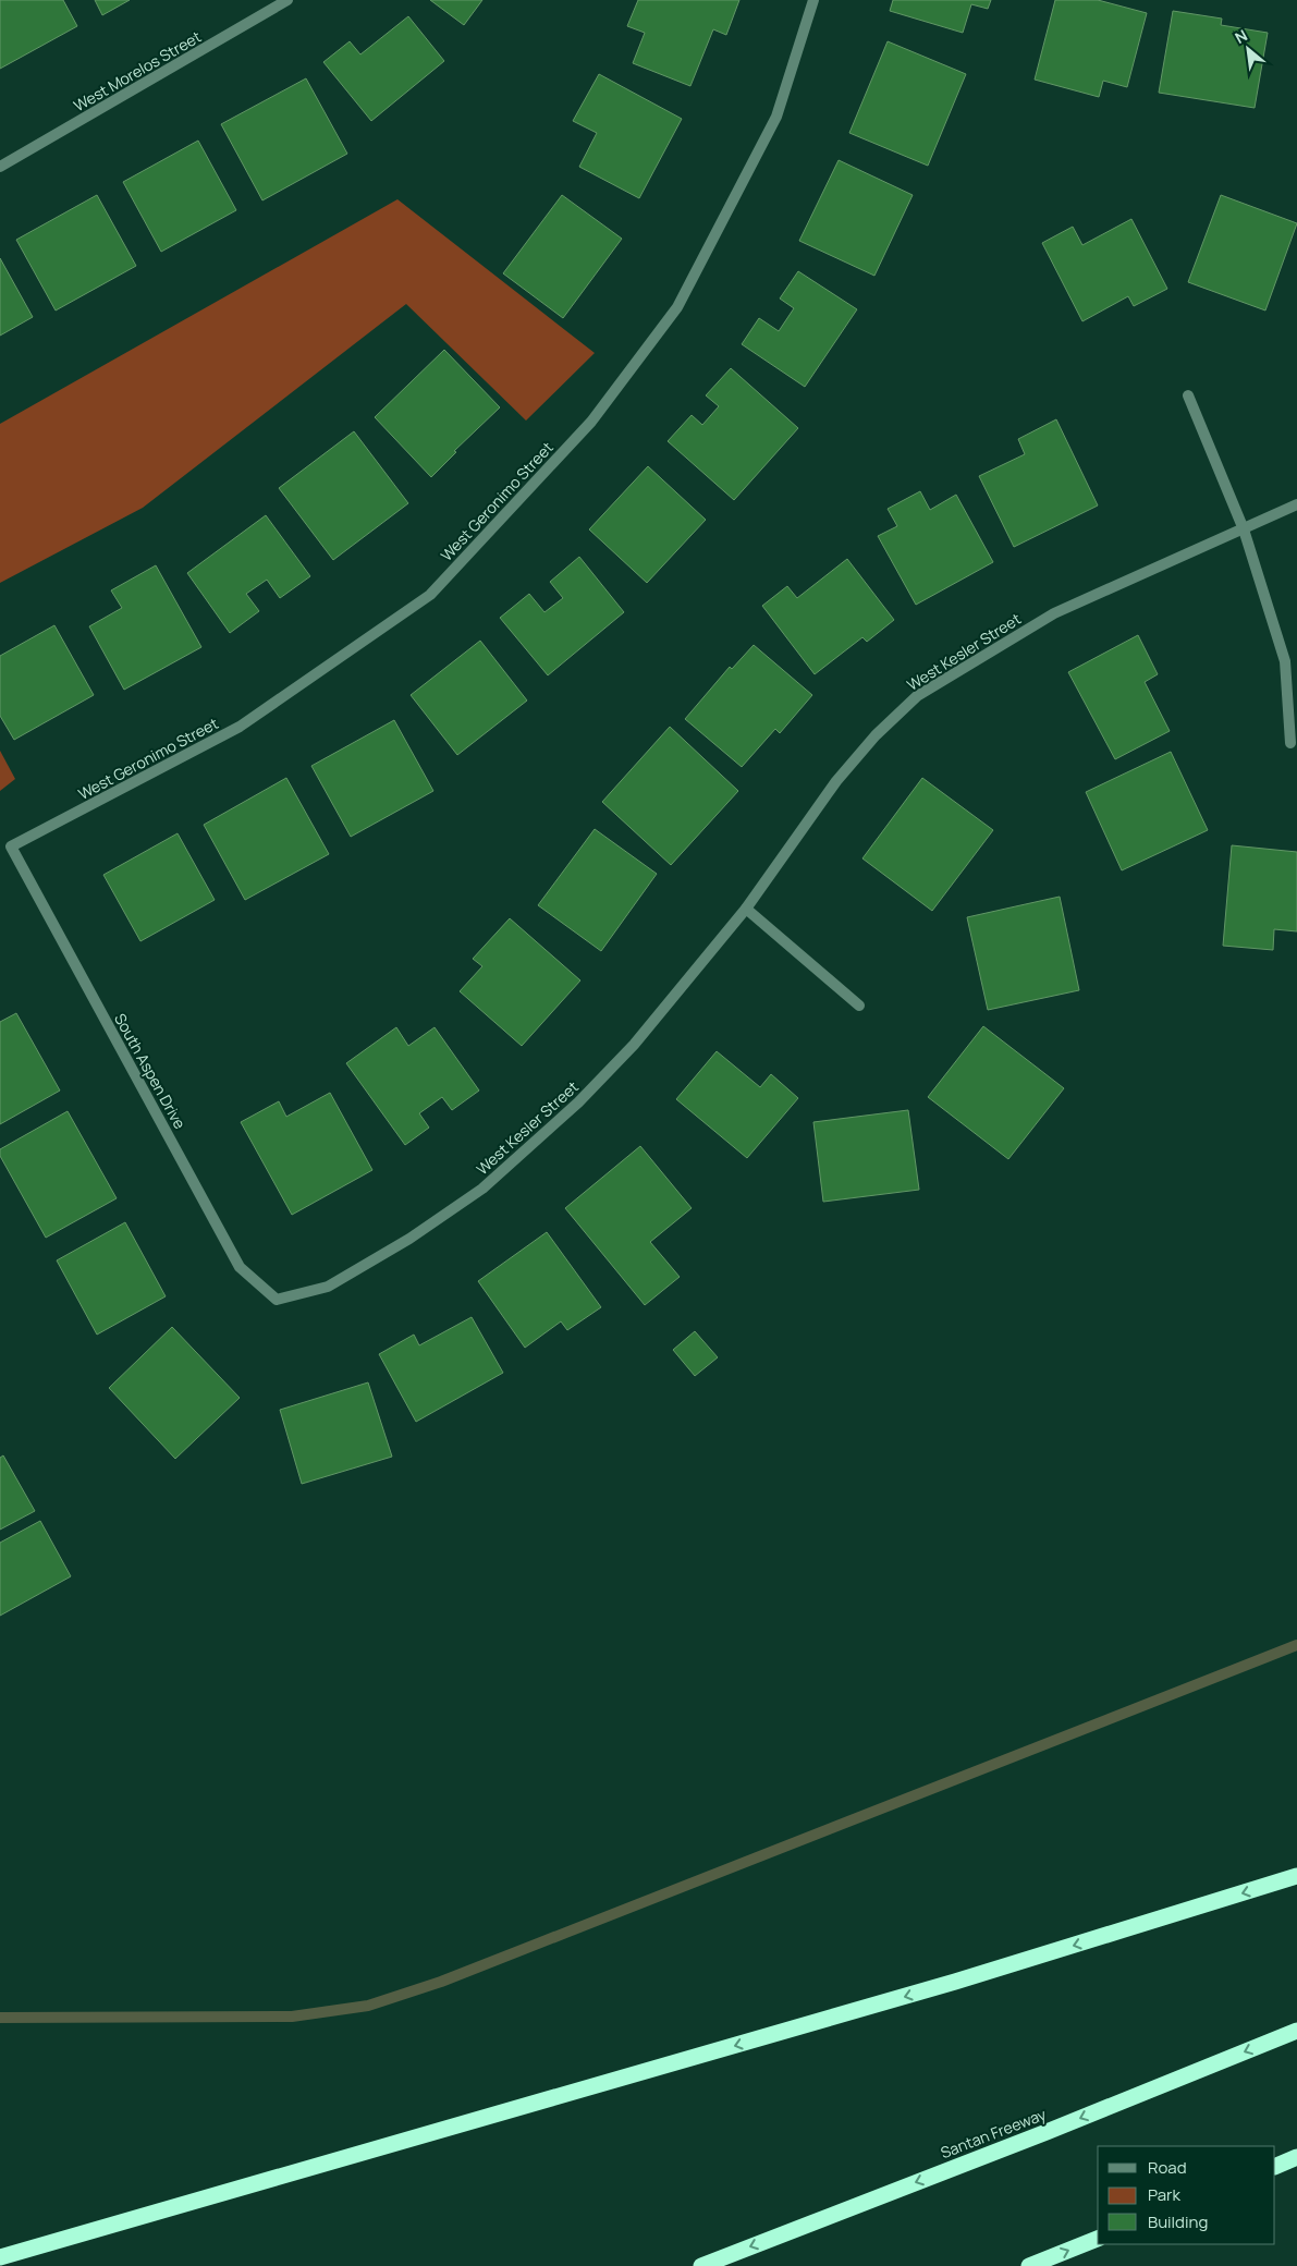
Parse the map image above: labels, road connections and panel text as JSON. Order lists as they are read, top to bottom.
{
  "streets": {
    "highway": ["Santan Freeway"],
    "street": [
      "West Morelos Street",
      "West Geronimo Street",
      "West Kesler Street",
      "South Aspen Drive"
    ]
  },
  "crossings": [
    ["West Geronimo Street", "South Aspen Drive"],
    ["West Kesler Street", "South Aspen Drive"]
  ],
  "one_way": ["Santan Freeway"],
  "legend": ["Road", "Park", "Building"],
  "north": "top left"
}
